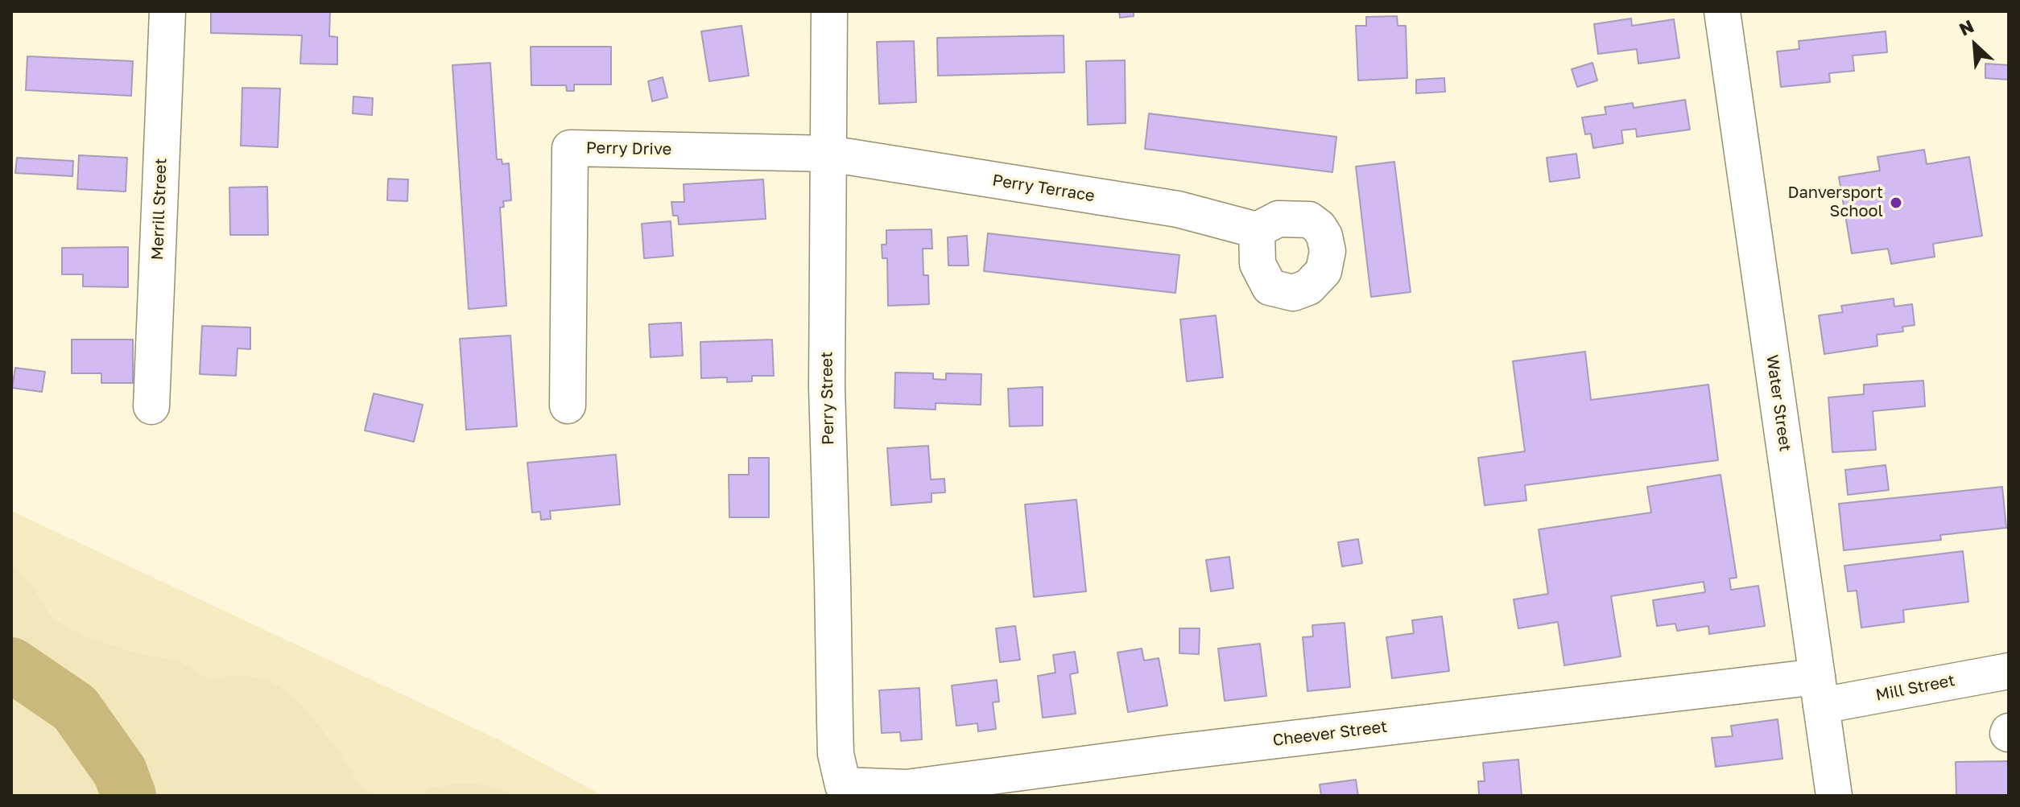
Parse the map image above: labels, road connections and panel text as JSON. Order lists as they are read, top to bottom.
{
  "streets": {
    "street": [
      "Perry Drive",
      "Perry Terrace",
      "Merrill Street",
      "Perry Street",
      "Water Street",
      "Mill Street",
      "Cheever Street"
    ]
  },
  "crossings": [
    ["Perry Drive", "Perry Terrace"],
    ["Perry Drive", "Perry Street"],
    ["Perry Terrace", "Perry Street"],
    ["Perry Street", "Cheever Street"],
    ["Water Street", "Mill Street"],
    ["Water Street", "Cheever Street"],
    ["Mill Street", "Cheever Street"]
  ],
  "places": ["Danversport School"],
  "north": "top left"
}
